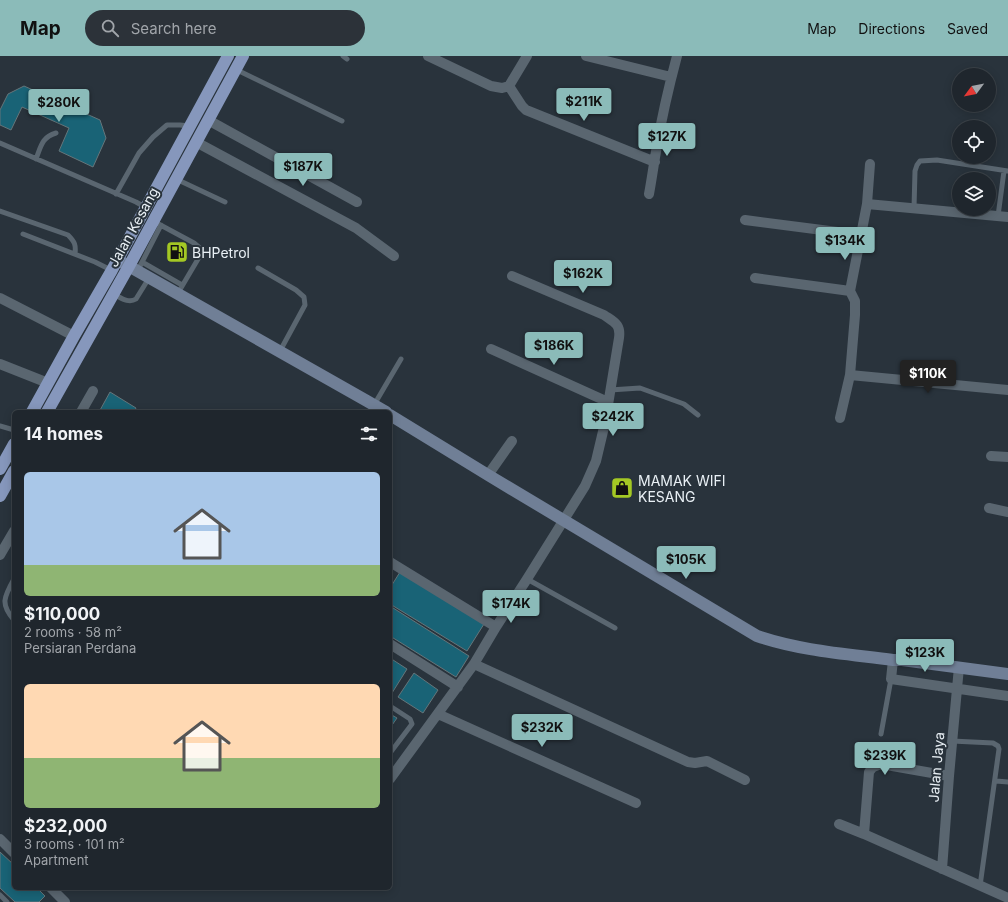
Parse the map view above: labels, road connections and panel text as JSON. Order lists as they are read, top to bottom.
{
  "streets": {
    "main road": ["Jalan Kesang"],
    "street": ["Jalan Jaya"]
  },
  "places": {
    "fuel station": ["BHPetrol"],
    "shop": ["MAMAK WIFI KESANG"]
  },
  "north": "bottom left",
  "page": {
    "header": "Map",
    "search": "Search here",
    "nav": ["Map", "Directions", "Saved"],
    "price": [
      "$211K",
      "$280K",
      "$127K",
      "$187K",
      "$134K",
      "$162K",
      "$186K",
      "$110K",
      "$242K",
      "$105K",
      "$174K",
      "$123K",
      "$232K",
      "$239K"
    ],
    "heading": "14 homes",
    "list": [
      {
        "name": "$110,000",
        "note": "2 rooms · 58 m² · Persiaran Perdana"
      },
      {
        "name": "$232,000",
        "note": "3 rooms · 101 m² · Apartment"
      }
    ]
  }
}
